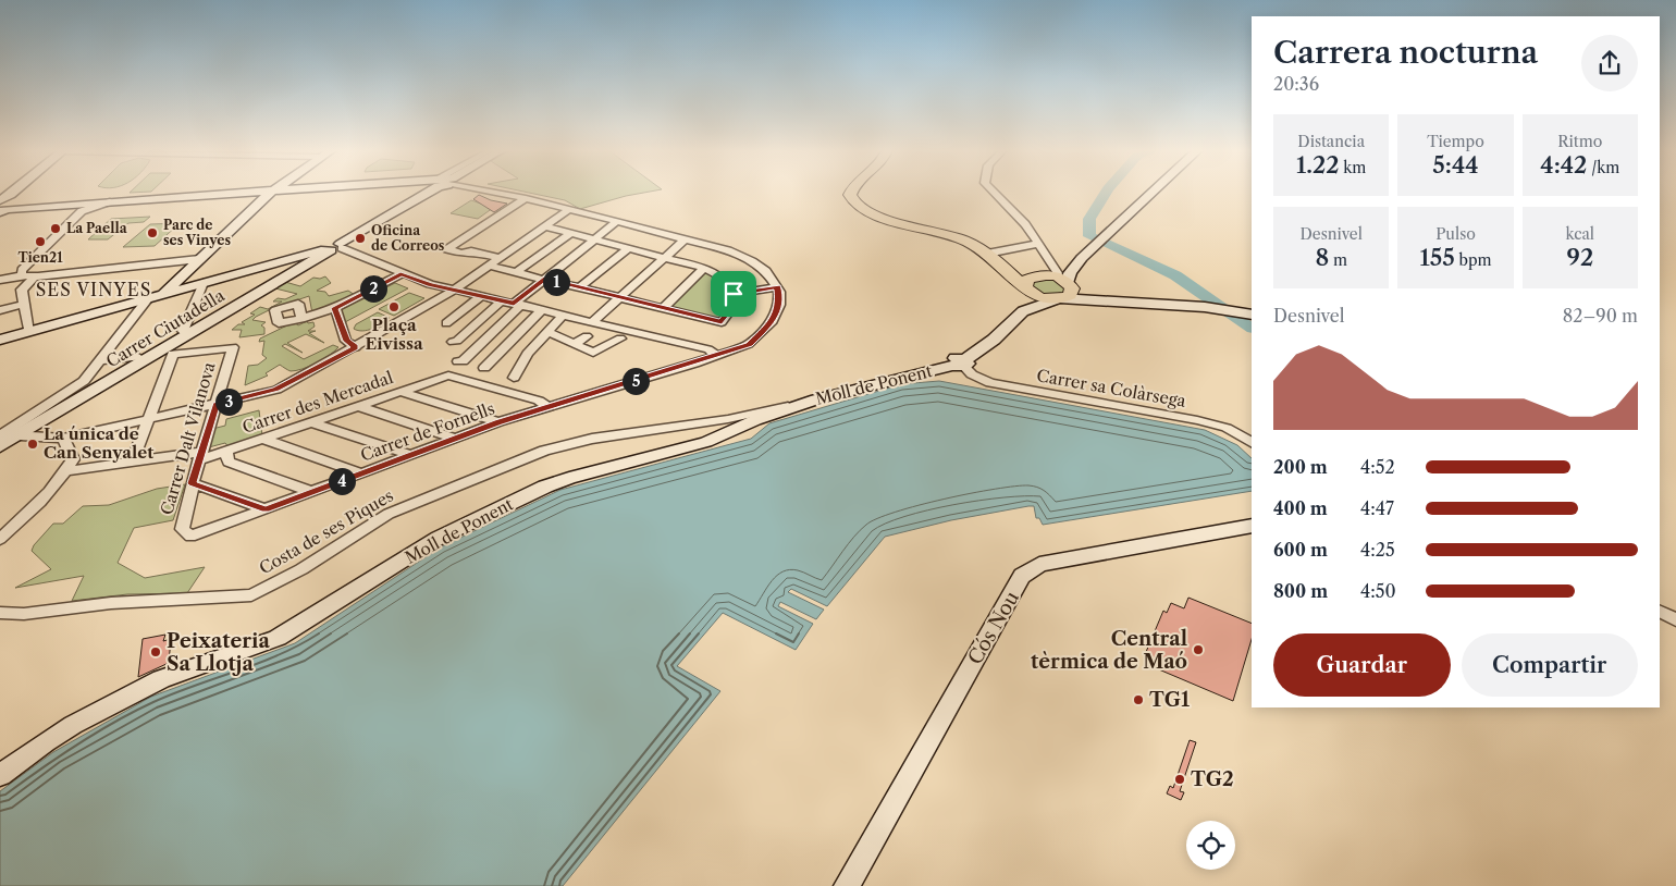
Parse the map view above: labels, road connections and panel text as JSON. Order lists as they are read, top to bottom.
{
  "streets": {
    "street": [
      "Carrer Ciutadella",
      "Moll de Ponent",
      "Carrer sa Colàrsega",
      "Carrer des Mercadal",
      "Carrer de Fornells",
      "Carrer Dalt Vilanova",
      "Costa de ses Piques",
      "Cós Nou"
    ]
  },
  "crossings": [
    ["Moll de Ponent", "Carrer sa Colàrsega"],
    ["Moll de Ponent", "Costa de ses Piques"],
    ["Carrer des Mercadal", "Carrer de Fornells"],
    ["Carrer des Mercadal", "Carrer Dalt Vilanova"],
    ["Carrer de Fornells", "Carrer Dalt Vilanova"]
  ],
  "districts": ["SES VINYES"],
  "places": [
    "La Paella",
    "Parc de ses Vinyes",
    "Oficina de Correos",
    "Tien21",
    "Plaça Eivissa",
    "La única de Can Senyalet",
    "Central tèrmica de Maó",
    "Peixateria Sa Llotja",
    "TG1",
    "TG2"
  ],
  "page": {
    "heading": ["Carrera nocturna", "20:36"],
    "stats": [
      ["Distancia", "1.22 km"],
      ["Tiempo", "5:44"],
      ["Ritmo", "4:42 /km"],
      ["Desnivel", "8 m"],
      ["Pulso", "155 bpm"],
      ["kcal", "92"]
    ],
    "pins": [
      "1",
      "2",
      "5",
      "3",
      "4"
    ],
    "chart": ["Desnivel", "82–90 m"],
    "list": [
      {
        "name": "200 m",
        "note": "4:52"
      },
      {
        "name": "400 m",
        "note": "4:47"
      },
      {
        "name": "600 m",
        "note": "4:25"
      },
      {
        "name": "800 m",
        "note": "4:50"
      }
    ],
    "buttons": ["Guardar", "Compartir"]
  }
}
